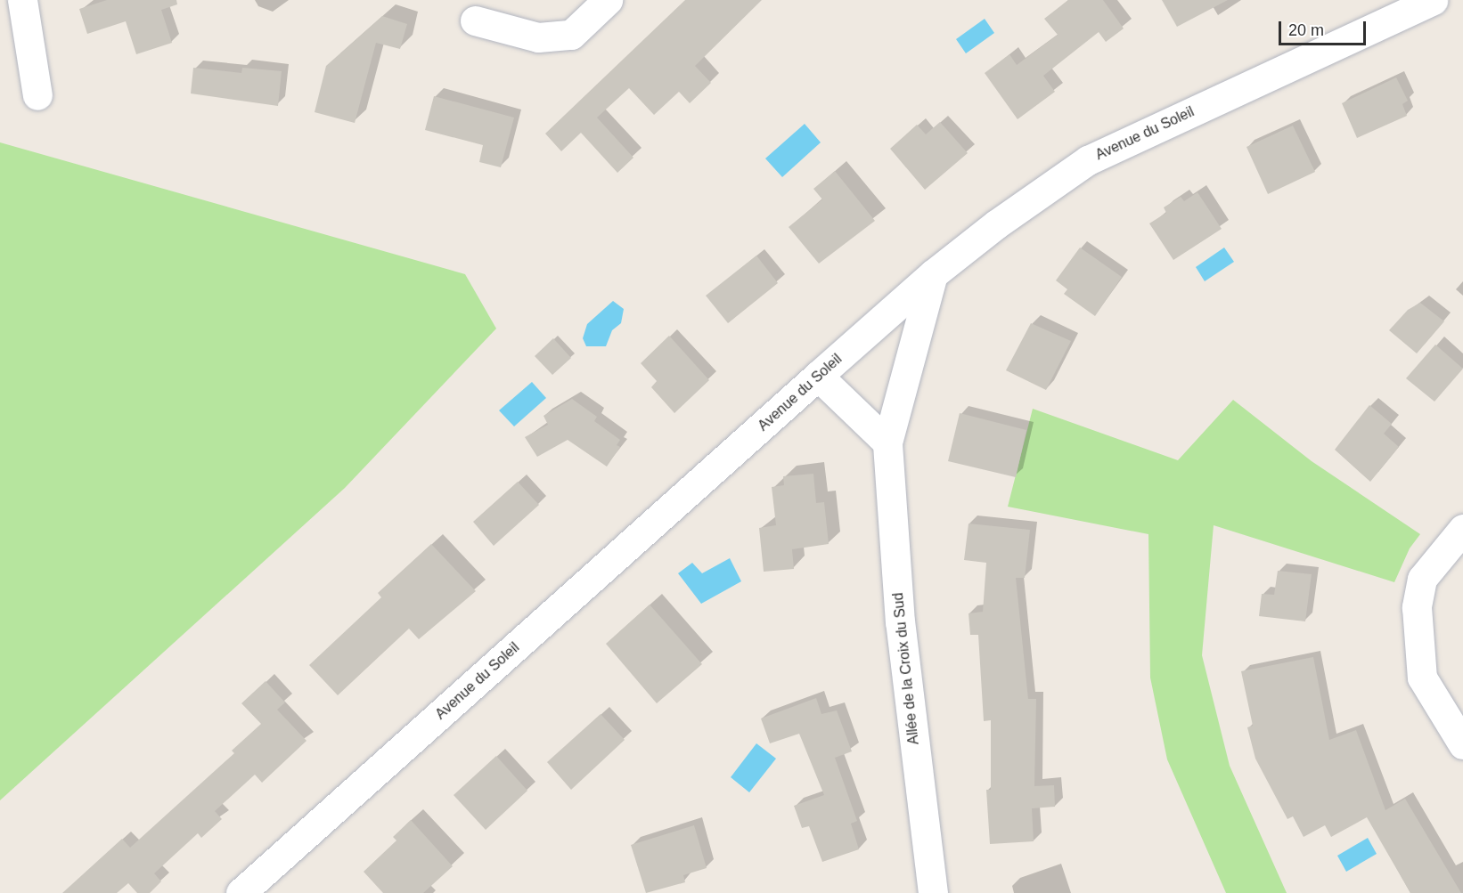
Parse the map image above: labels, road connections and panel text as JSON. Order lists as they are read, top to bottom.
{
  "streets": {
    "street": ["Avenue du Soleil", "Allée de la Croix du Sud"]
  },
  "crossings": [
    ["Avenue du Soleil", "Allée de la Croix du Sud"]
  ],
  "scale_bar": "20 m"
}
